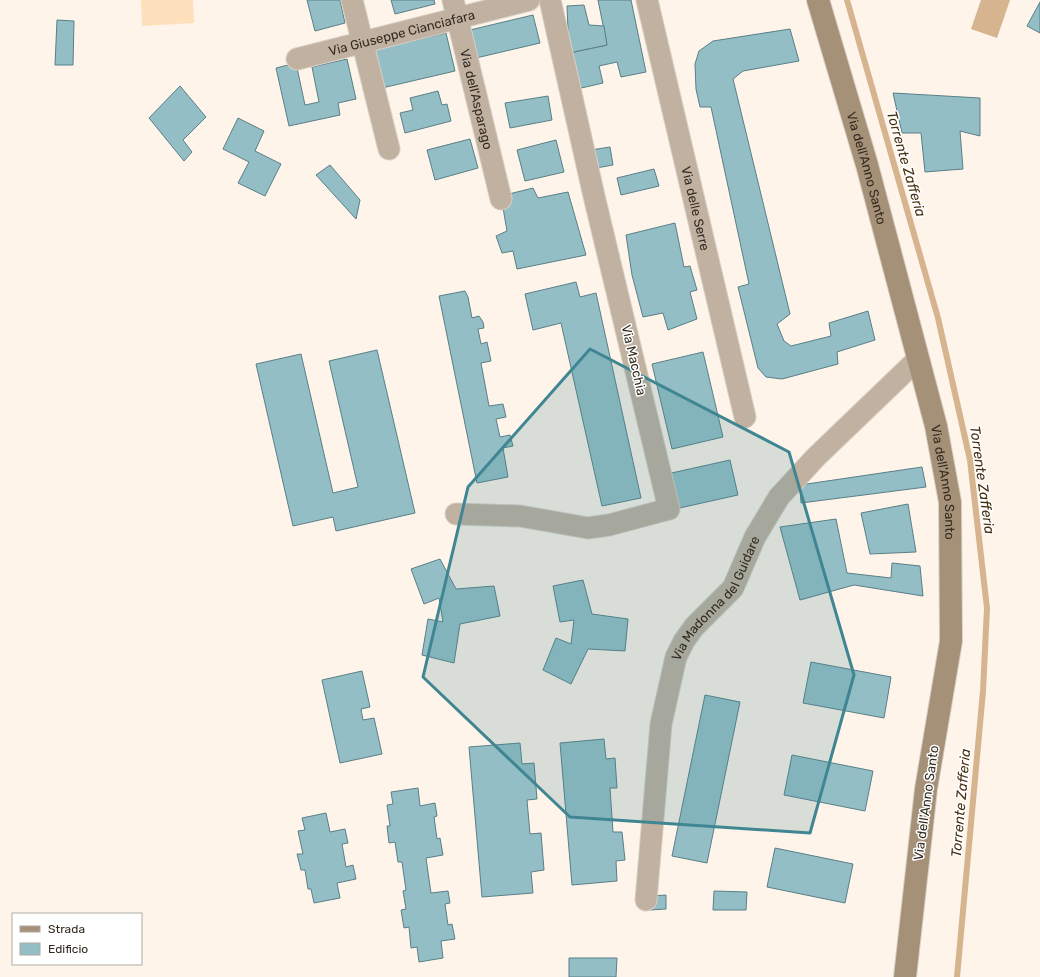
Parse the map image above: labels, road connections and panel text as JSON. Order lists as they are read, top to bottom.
{
  "streets": {
    "street": [
      "Via Giuseppe Cianciafara",
      "Via dell'Asparago",
      "Via dell'Anno Santo",
      "Via delle Serre",
      "Via Macchia",
      "Via Madonna del Guidare"
    ]
  },
  "crossings": [
    ["Via Giuseppe Cianciafara", "Via dell'Asparago"],
    ["Via dell'Anno Santo", "Via Madonna del Guidare"]
  ],
  "water": ["Torrente Zafferia"],
  "legend": ["Strada", "Edificio"]
}
